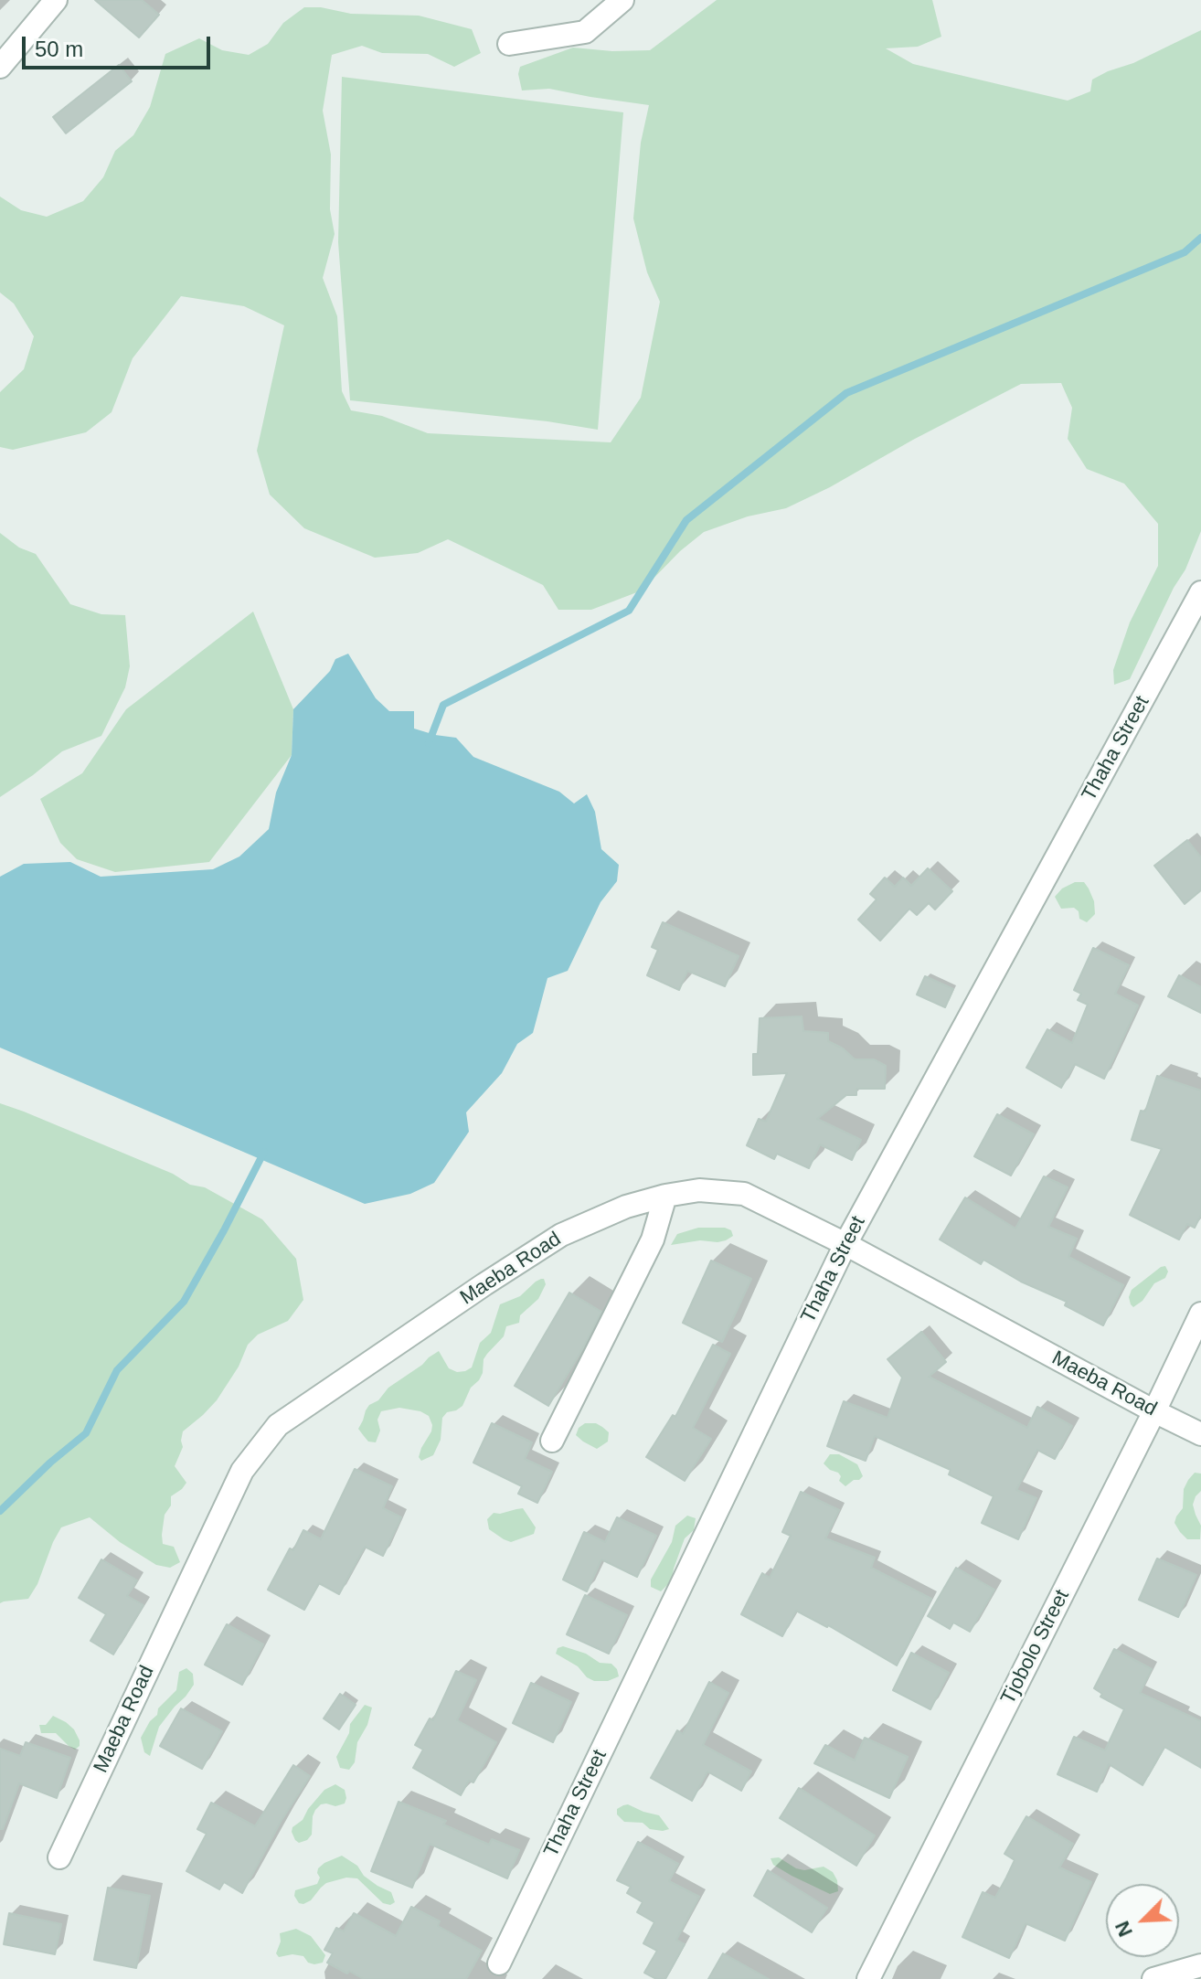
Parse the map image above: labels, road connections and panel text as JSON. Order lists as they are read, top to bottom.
{
  "streets": {
    "street": ["Thaha Street", "Maeba Road", "Tjobolo Street"]
  },
  "crossings": [
    ["Thaha Street", "Maeba Road"],
    ["Maeba Road", "Tjobolo Street"]
  ],
  "scale_bar": "50 m",
  "north": "bottom left"
}
